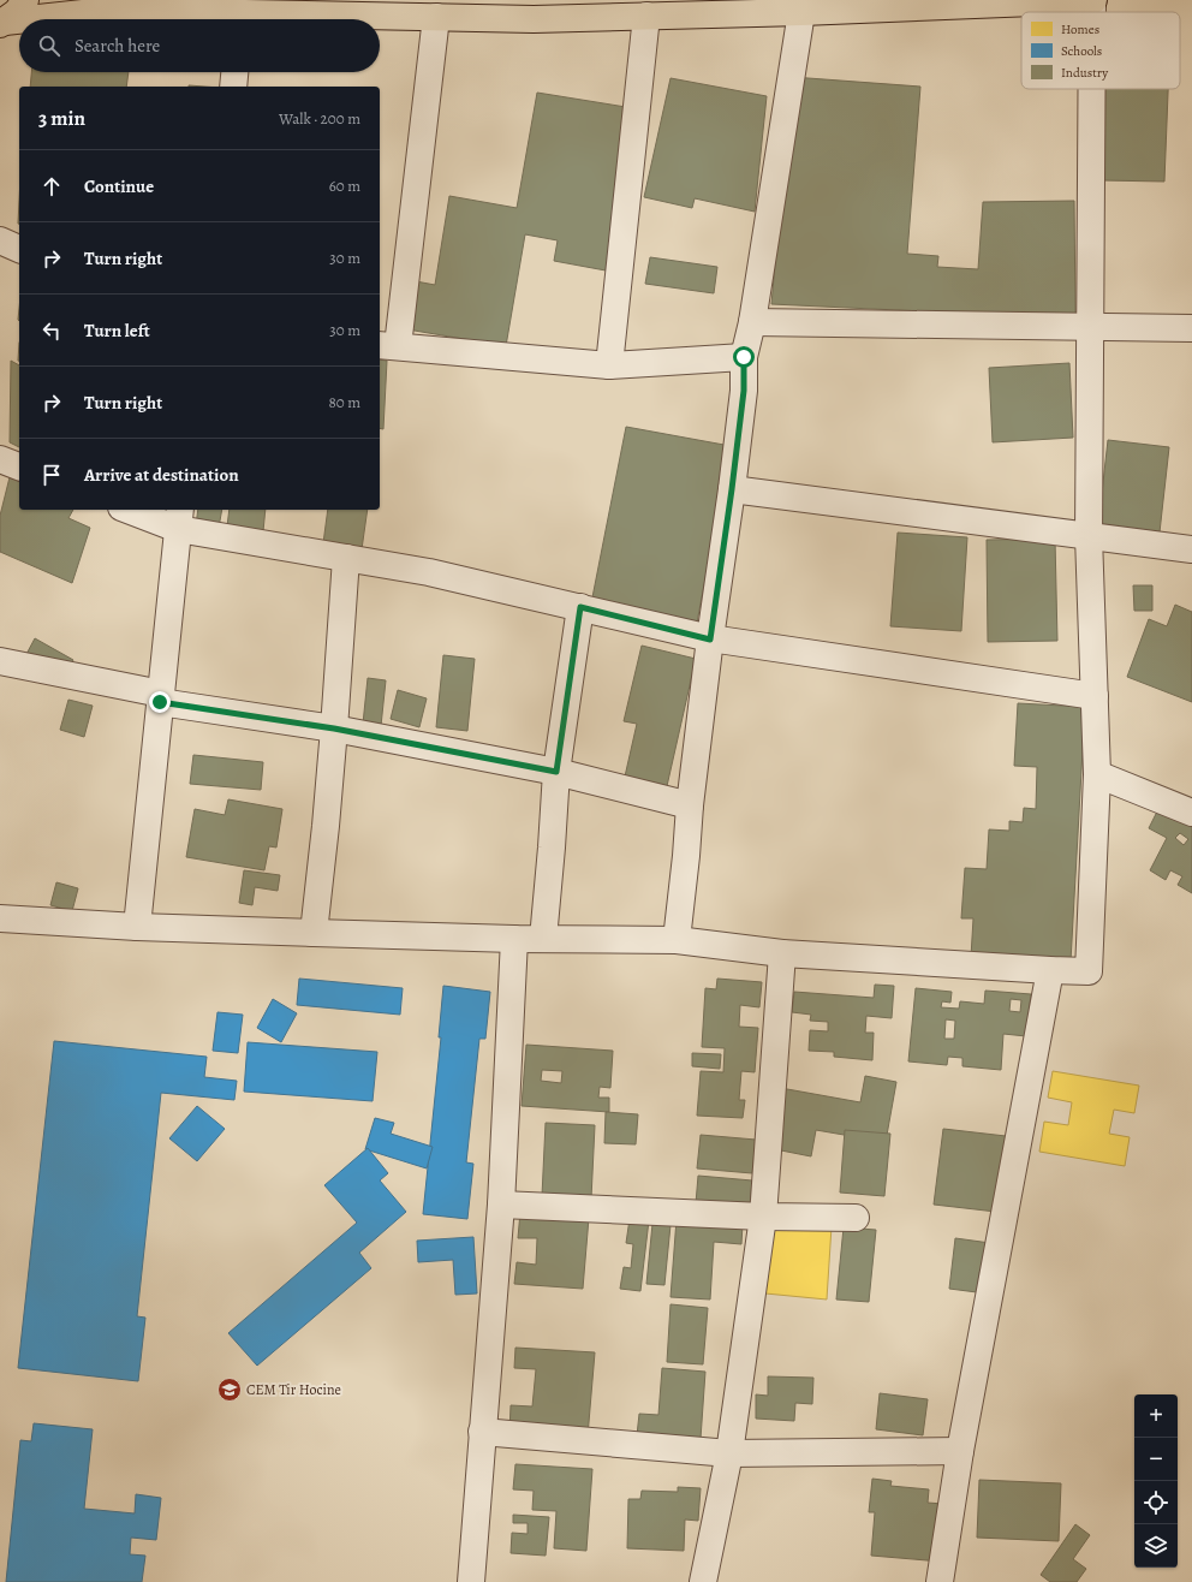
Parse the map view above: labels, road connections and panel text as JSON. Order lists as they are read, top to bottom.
{
  "places": {
    "school or university": ["CEM Tir Hocine"]
  },
  "legend": ["Homes", "Schools", "Industry"],
  "page": {
    "search": "Search here",
    "heading": ["3 min", "Walk · 200 m"],
    "list": [
      ["Continue", "60 m"],
      ["Turn right", "30 m"],
      ["Turn left", "30 m"],
      ["Turn right", "80 m"],
      "Arrive at destination"
    ],
    "map_buttons": ["+", "−"]
  }
}
